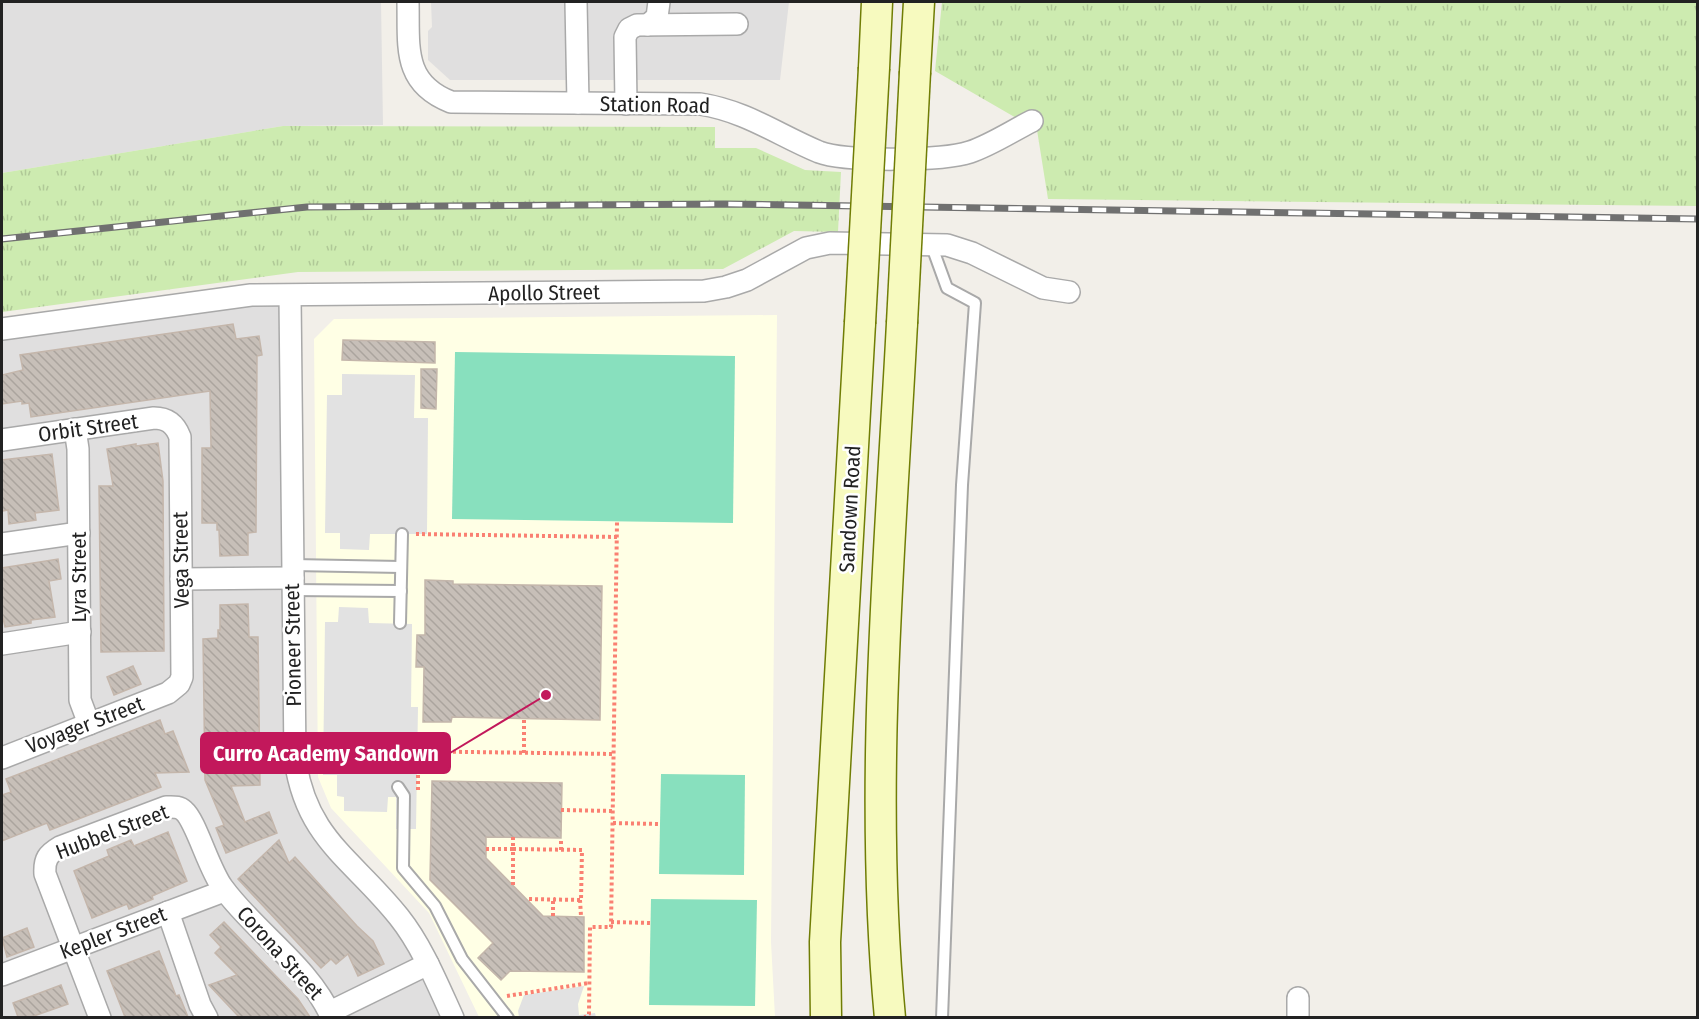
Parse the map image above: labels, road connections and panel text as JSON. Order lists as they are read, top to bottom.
{
  "streets": {
    "main road": ["Sandown Road"],
    "street": [
      "Station Road",
      "Apollo Street",
      "Orbit Street",
      "Vega Street",
      "Lyra Street",
      "Pioneer Street",
      "Voyager Street",
      "Hubbel Street",
      "Kepler Street",
      "Corona Street"
    ]
  },
  "crossings": [
    ["Apollo Street", "Pioneer Street"],
    ["Orbit Street", "Vega Street"],
    ["Orbit Street", "Lyra Street"],
    ["Vega Street", "Voyager Street"],
    ["Lyra Street", "Voyager Street"],
    ["Hubbel Street", "Kepler Street"],
    ["Hubbel Street", "Corona Street"],
    ["Kepler Street", "Corona Street"]
  ],
  "places": ["Curro Academy Sandown"]
}
